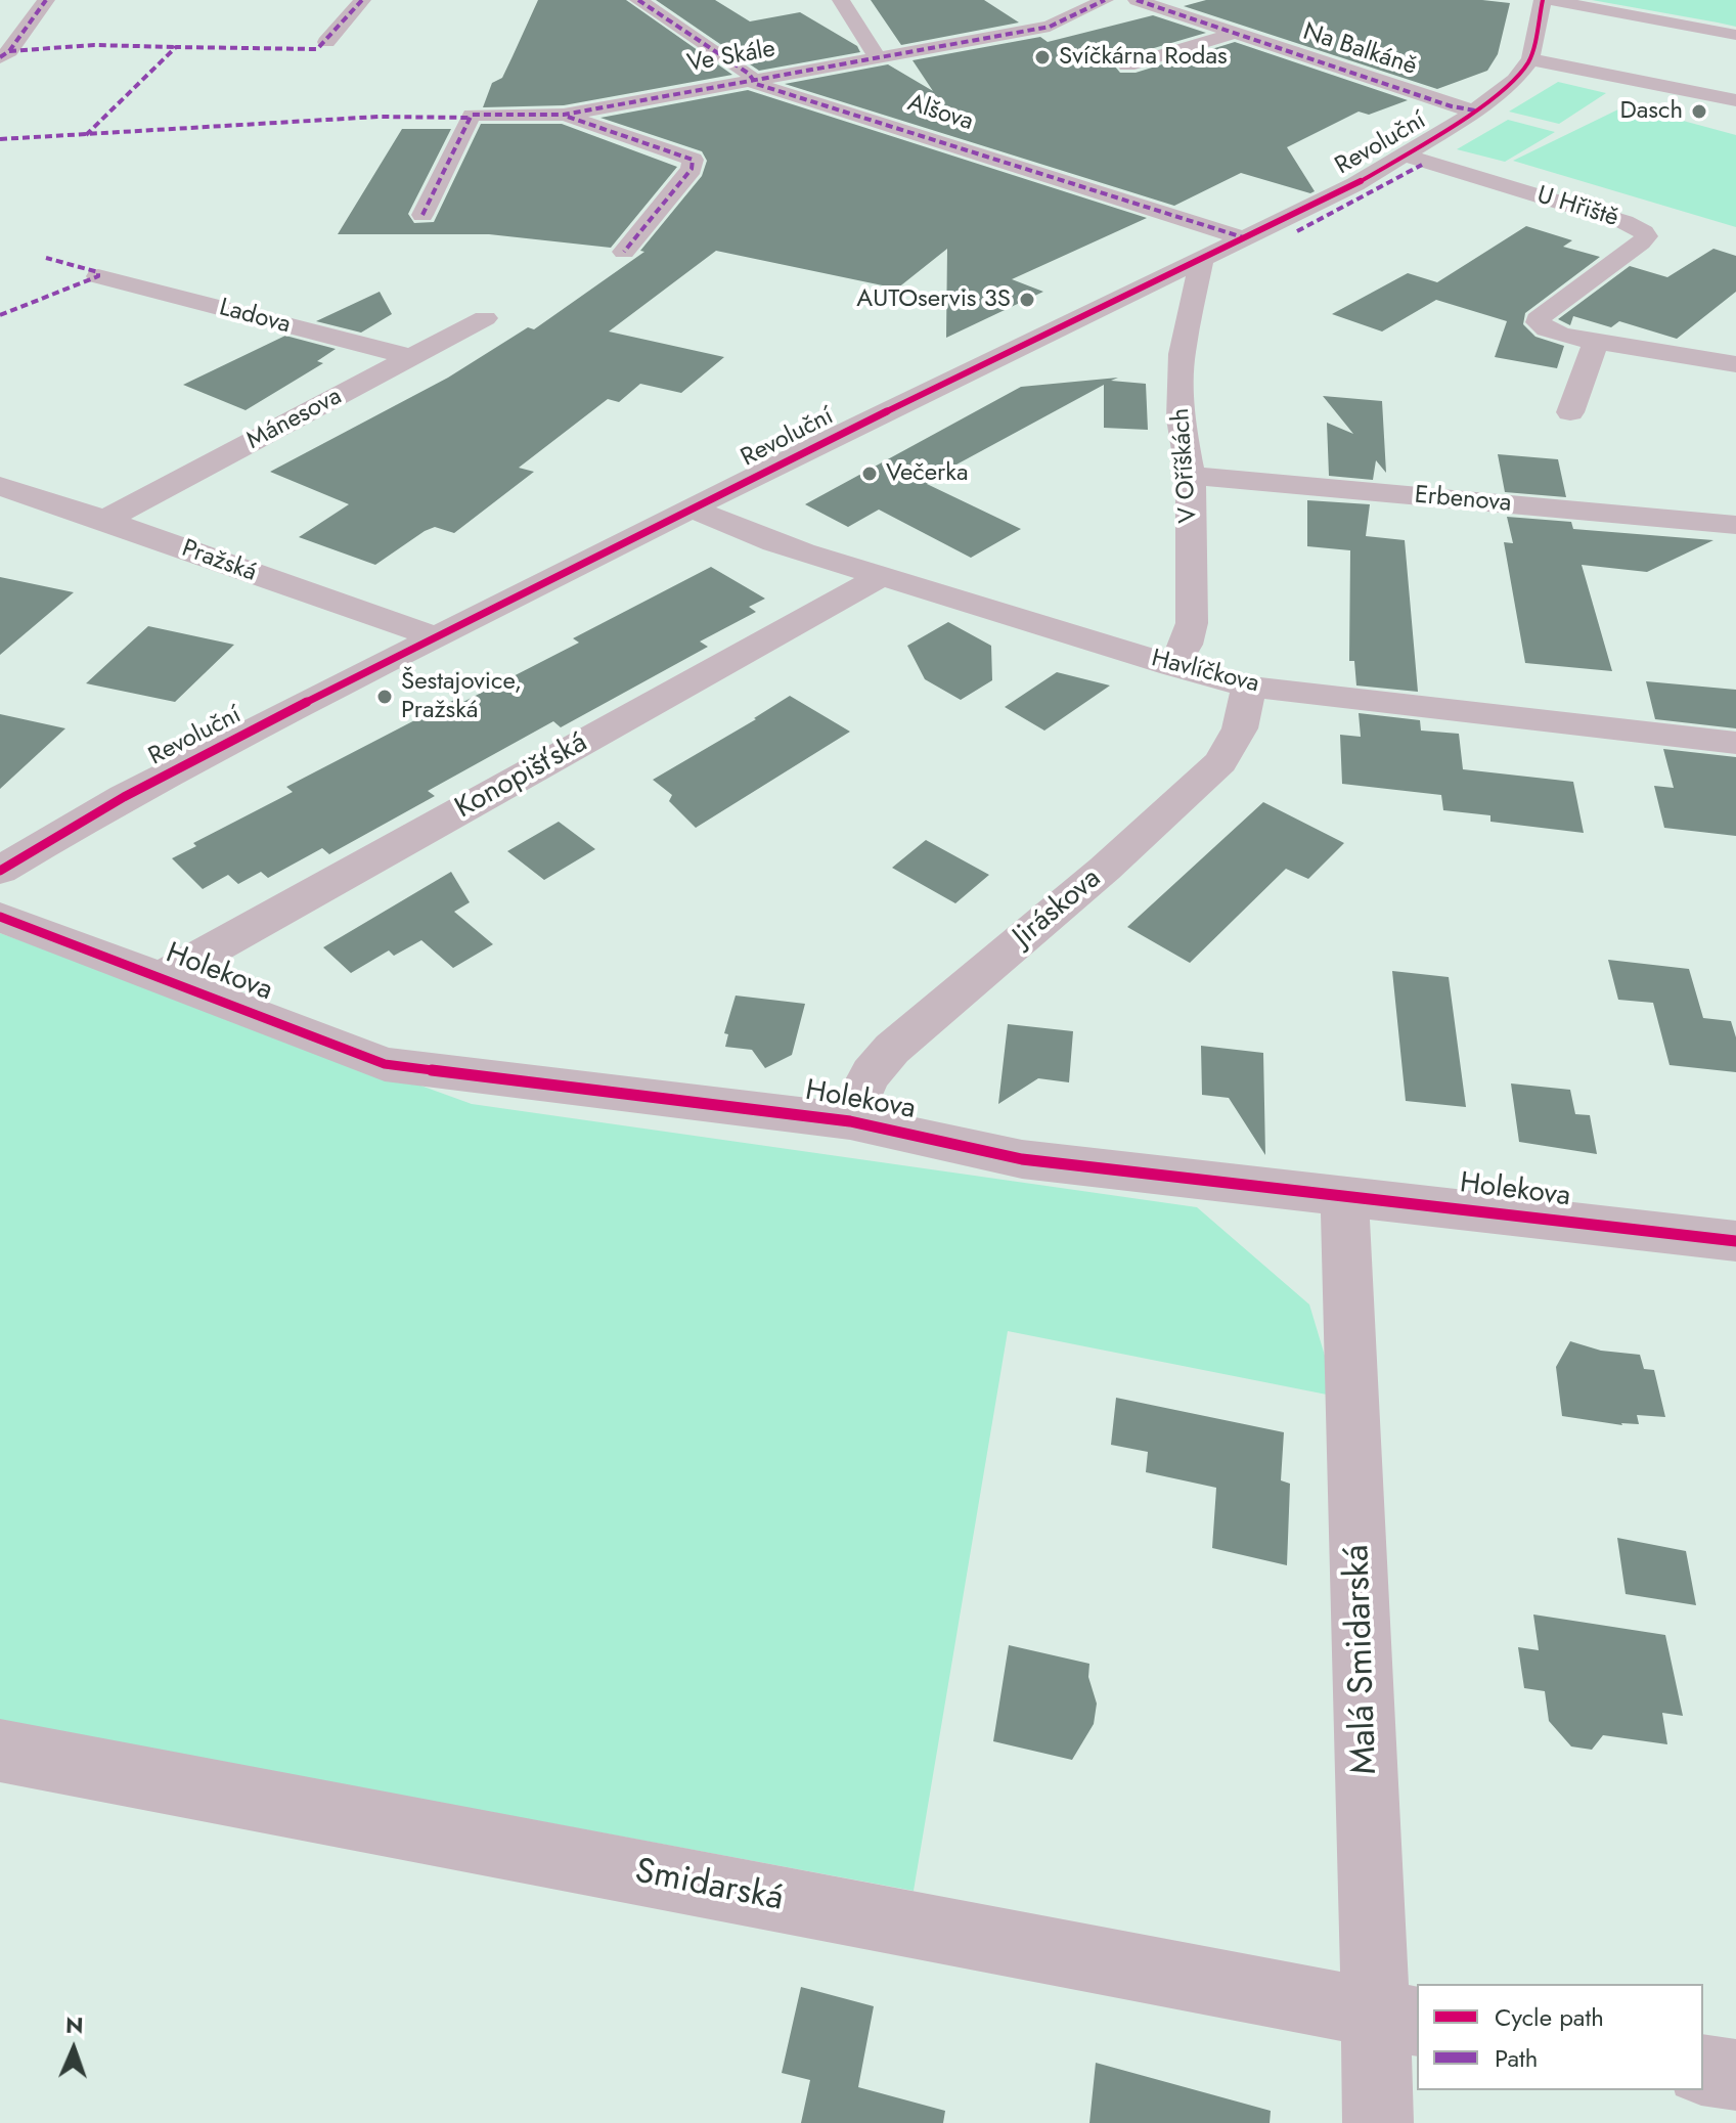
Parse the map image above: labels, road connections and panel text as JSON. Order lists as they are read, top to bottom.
{
  "streets": {
    "street": [
      "Na Balkáně",
      "Ve Skále",
      "Alšova",
      "Revoluční",
      "U Hřiště",
      "Ladova",
      "Mánesova",
      "V Oříškách",
      "Erbenova",
      "Pražská",
      "Havlíčkova",
      "Konopišťská",
      "Jiráskova",
      "Holekova",
      "Malá Smidarská",
      "Smidarská"
    ]
  },
  "crossings": [
    ["Na Balkáně", "Revoluční"],
    ["Ve Skále", "Alšova"],
    ["Alšova", "Revoluční"],
    ["Revoluční", "U Hřiště"],
    ["Revoluční", "V Oříškách"],
    ["Revoluční", "Pražská"],
    ["Revoluční", "Havlíčkova"],
    ["Ladova", "Mánesova"],
    ["Mánesova", "Pražská"],
    ["V Oříškách", "Erbenova"],
    ["V Oříškách", "Havlíčkova"],
    ["Havlíčkova", "Konopišťská"],
    ["Havlíčkova", "Jiráskova"],
    ["Konopišťská", "Holekova"],
    ["Jiráskova", "Holekova"],
    ["Holekova", "Malá Smidarská"],
    ["Malá Smidarská", "Smidarská"]
  ],
  "places": [
    "Svíčkárna Rodas",
    "Dasch",
    "AUTOservis 3S",
    "Večerka",
    "Šestajovice, Pražská"
  ],
  "legend": ["Cycle path", "Path"],
  "north": "top"
}
